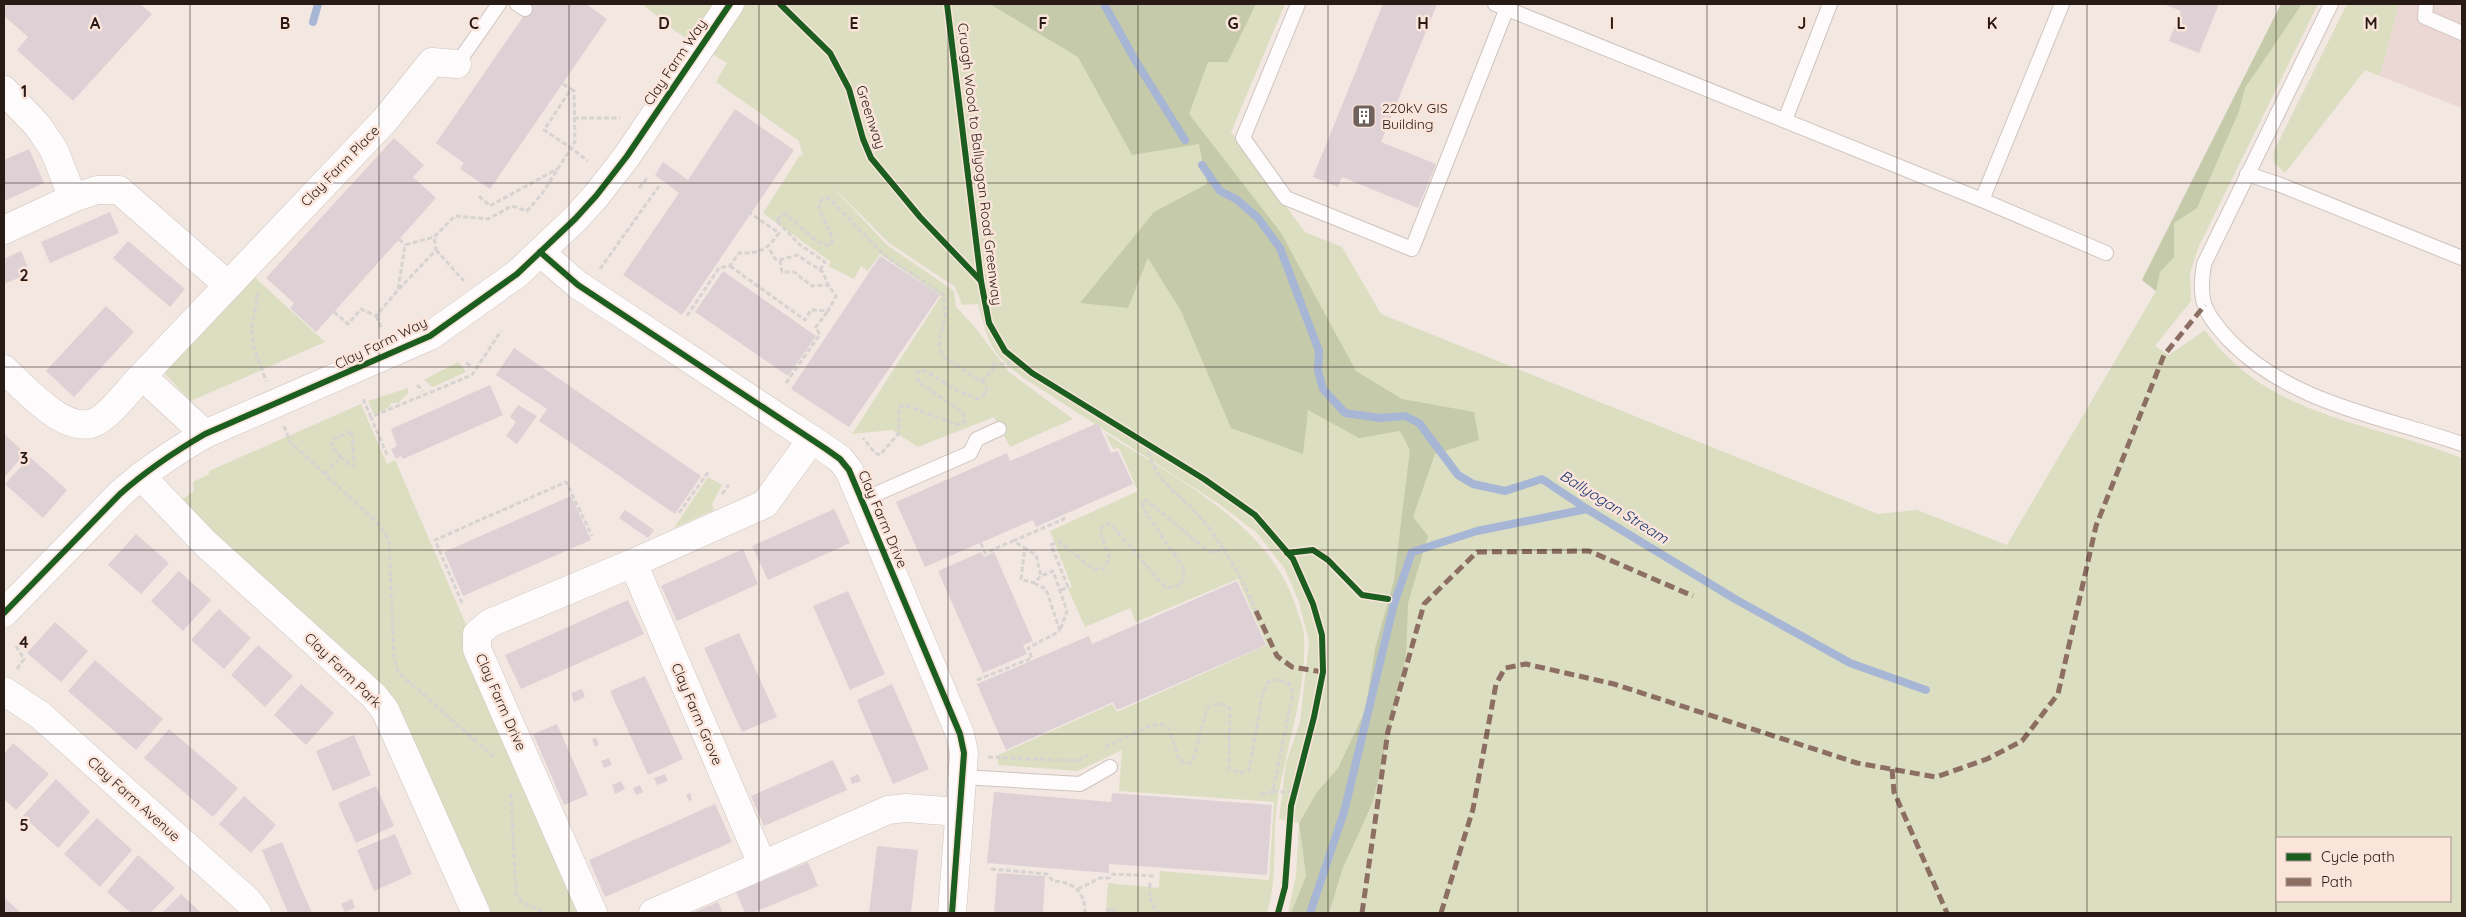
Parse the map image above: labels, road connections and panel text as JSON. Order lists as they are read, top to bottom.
{
  "streets": {
    "street": [
      "Clay Farm Way",
      "Clay Farm Place",
      "Clay Farm Drive",
      "Clay Farm Park",
      "Clay Farm Grove",
      "Clay Farm Avenue"
    ],
    "cycle path": ["Greenway", "Cruagh Wood to Ballyogan Road Greenway"]
  },
  "crossings": [
    ["Clay Farm Way", "Clay Farm Drive"],
    ["Clay Farm Way", "Clay Farm Park"],
    ["Clay Farm Drive", "Clay Farm Grove"]
  ],
  "water": ["Ballyogan Stream"],
  "places": {
    "building": ["220kV GIS Building"]
  },
  "legend": ["Cycle path", "Path"],
  "grid": {
    "columns": [
      "A",
      "B",
      "C",
      "D",
      "E",
      "F",
      "G",
      "H",
      "I",
      "J",
      "K",
      "L",
      "M"
    ],
    "rows": [
      "1",
      "2",
      "3",
      "4",
      "5"
    ]
  }
}
